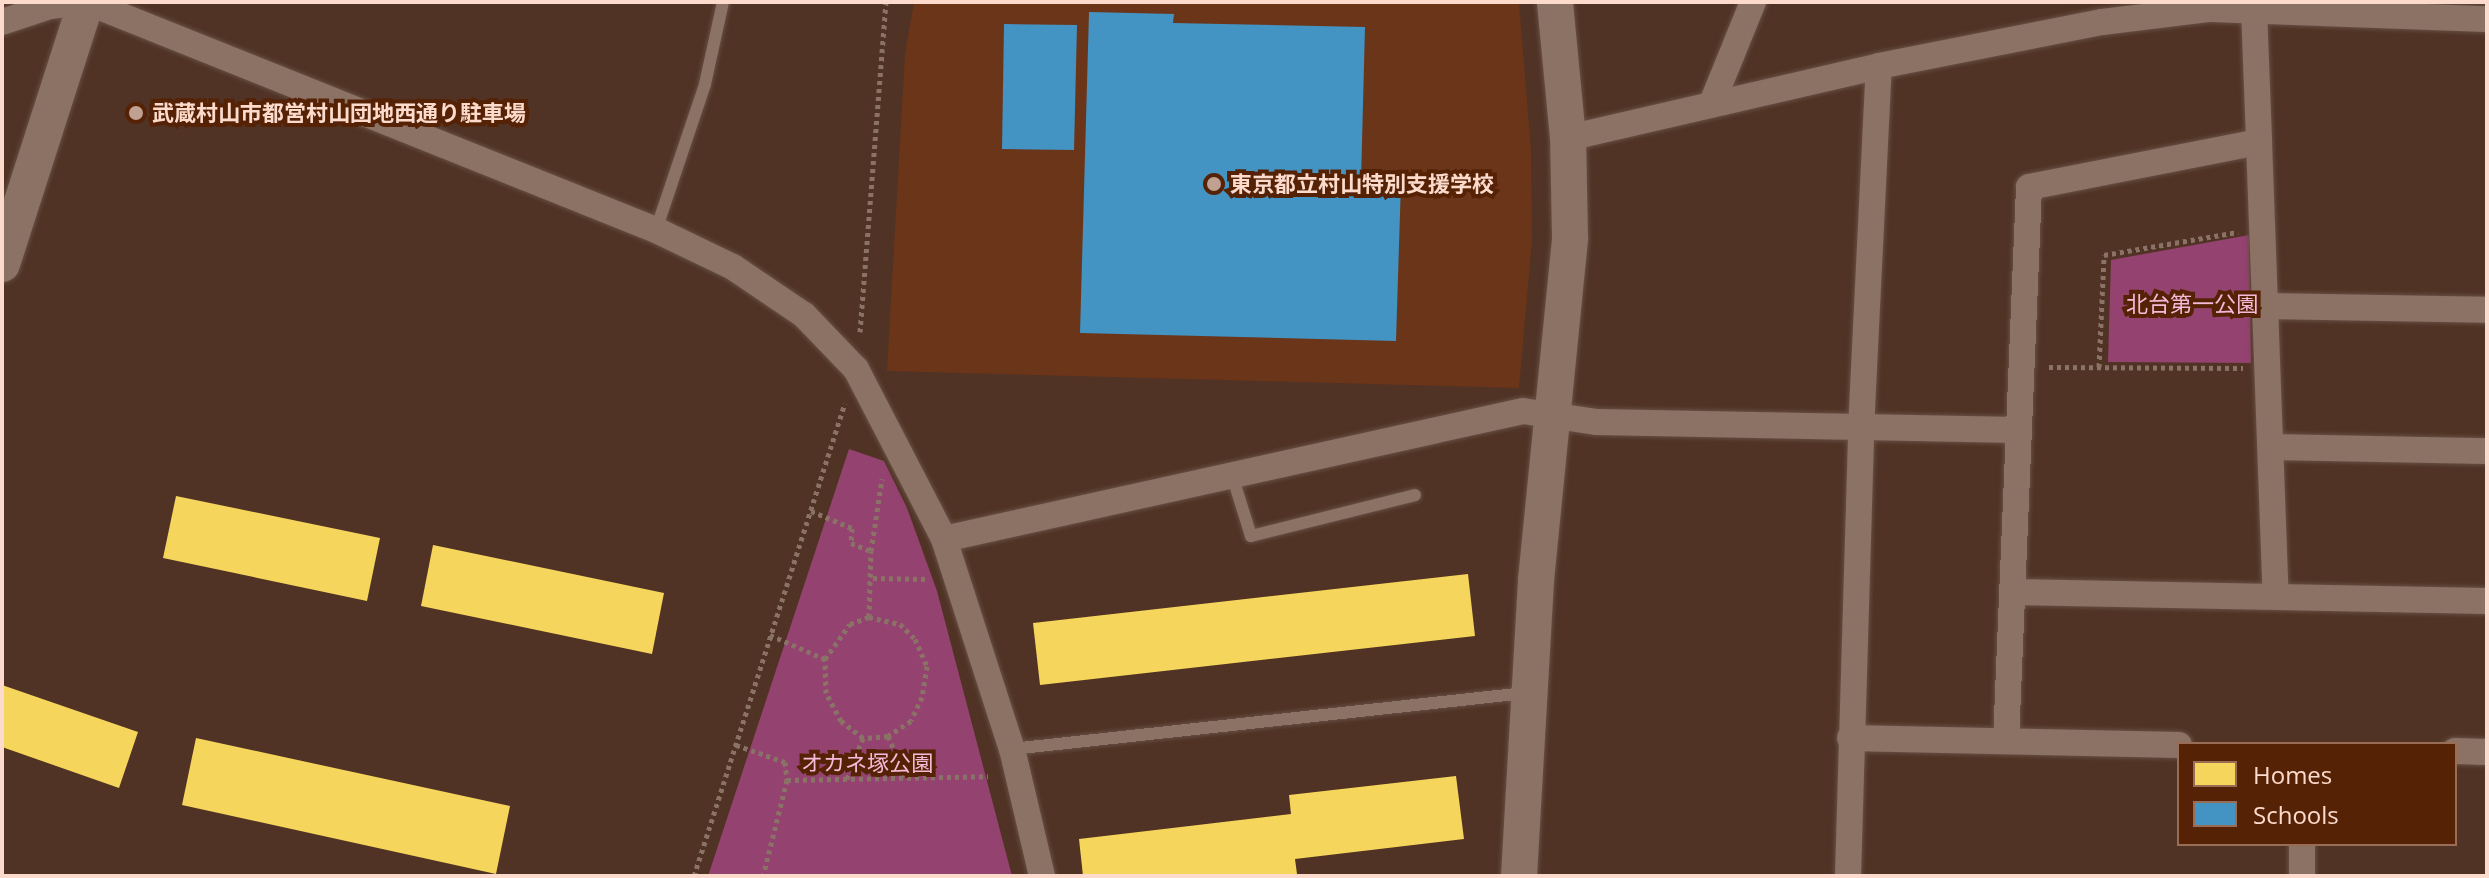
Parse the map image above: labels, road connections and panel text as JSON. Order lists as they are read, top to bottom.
{
  "parks": ["北台第一公園", "オカネ塚公園"],
  "places": ["武蔵村山市都営村山団地西通り駐車場", "東京都立村山特別支援学校"],
  "legend": ["Homes", "Schools"]
}
